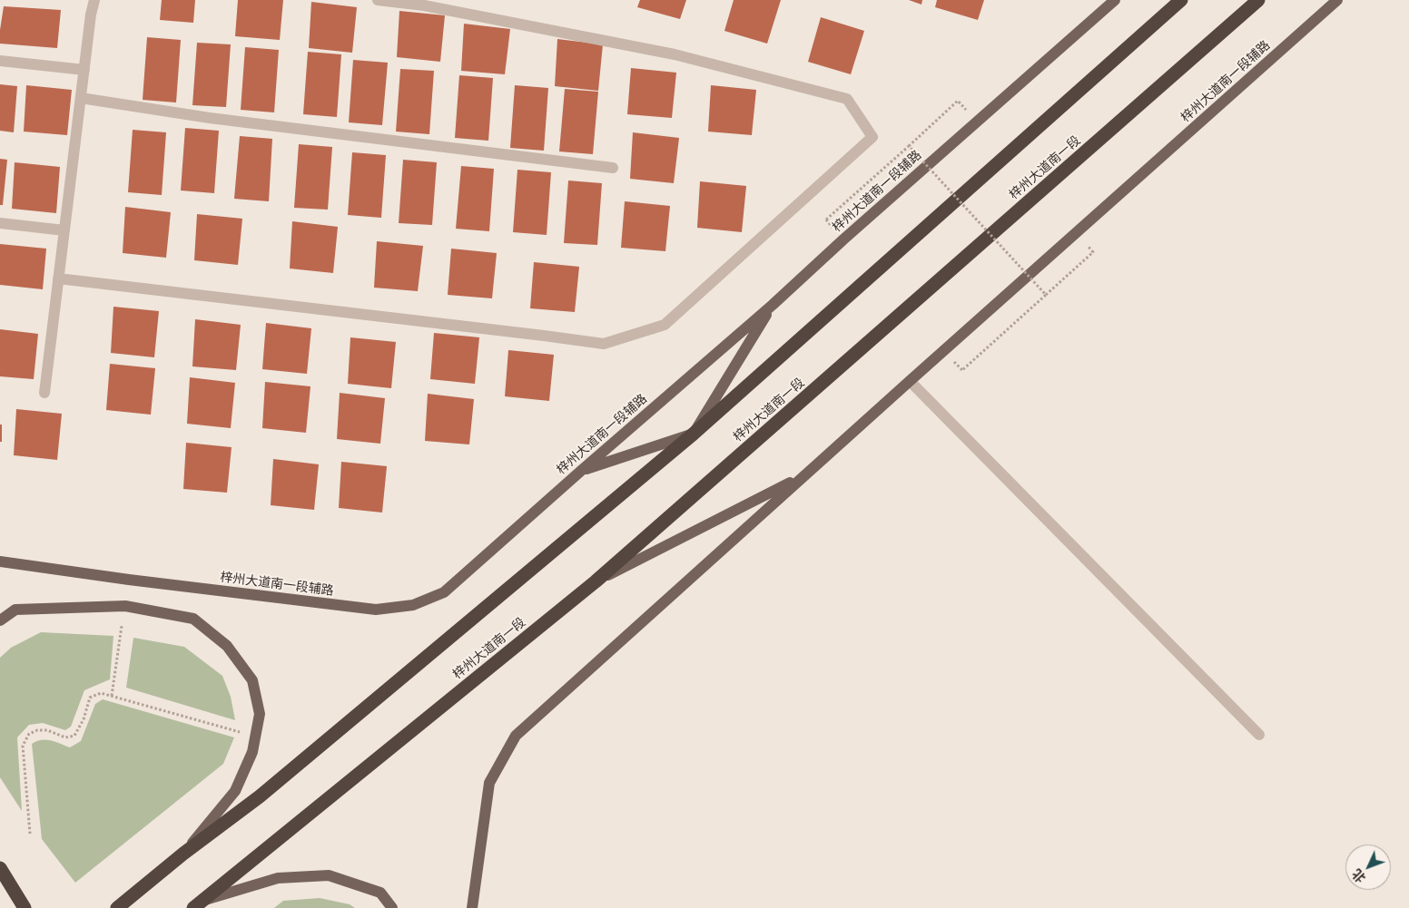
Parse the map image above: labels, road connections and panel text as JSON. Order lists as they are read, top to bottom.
{
  "streets": {
    "highway": ["梓州大道南一段"],
    "main road": ["梓州大道南一段辅路"]
  },
  "north": "bottom left"
}
